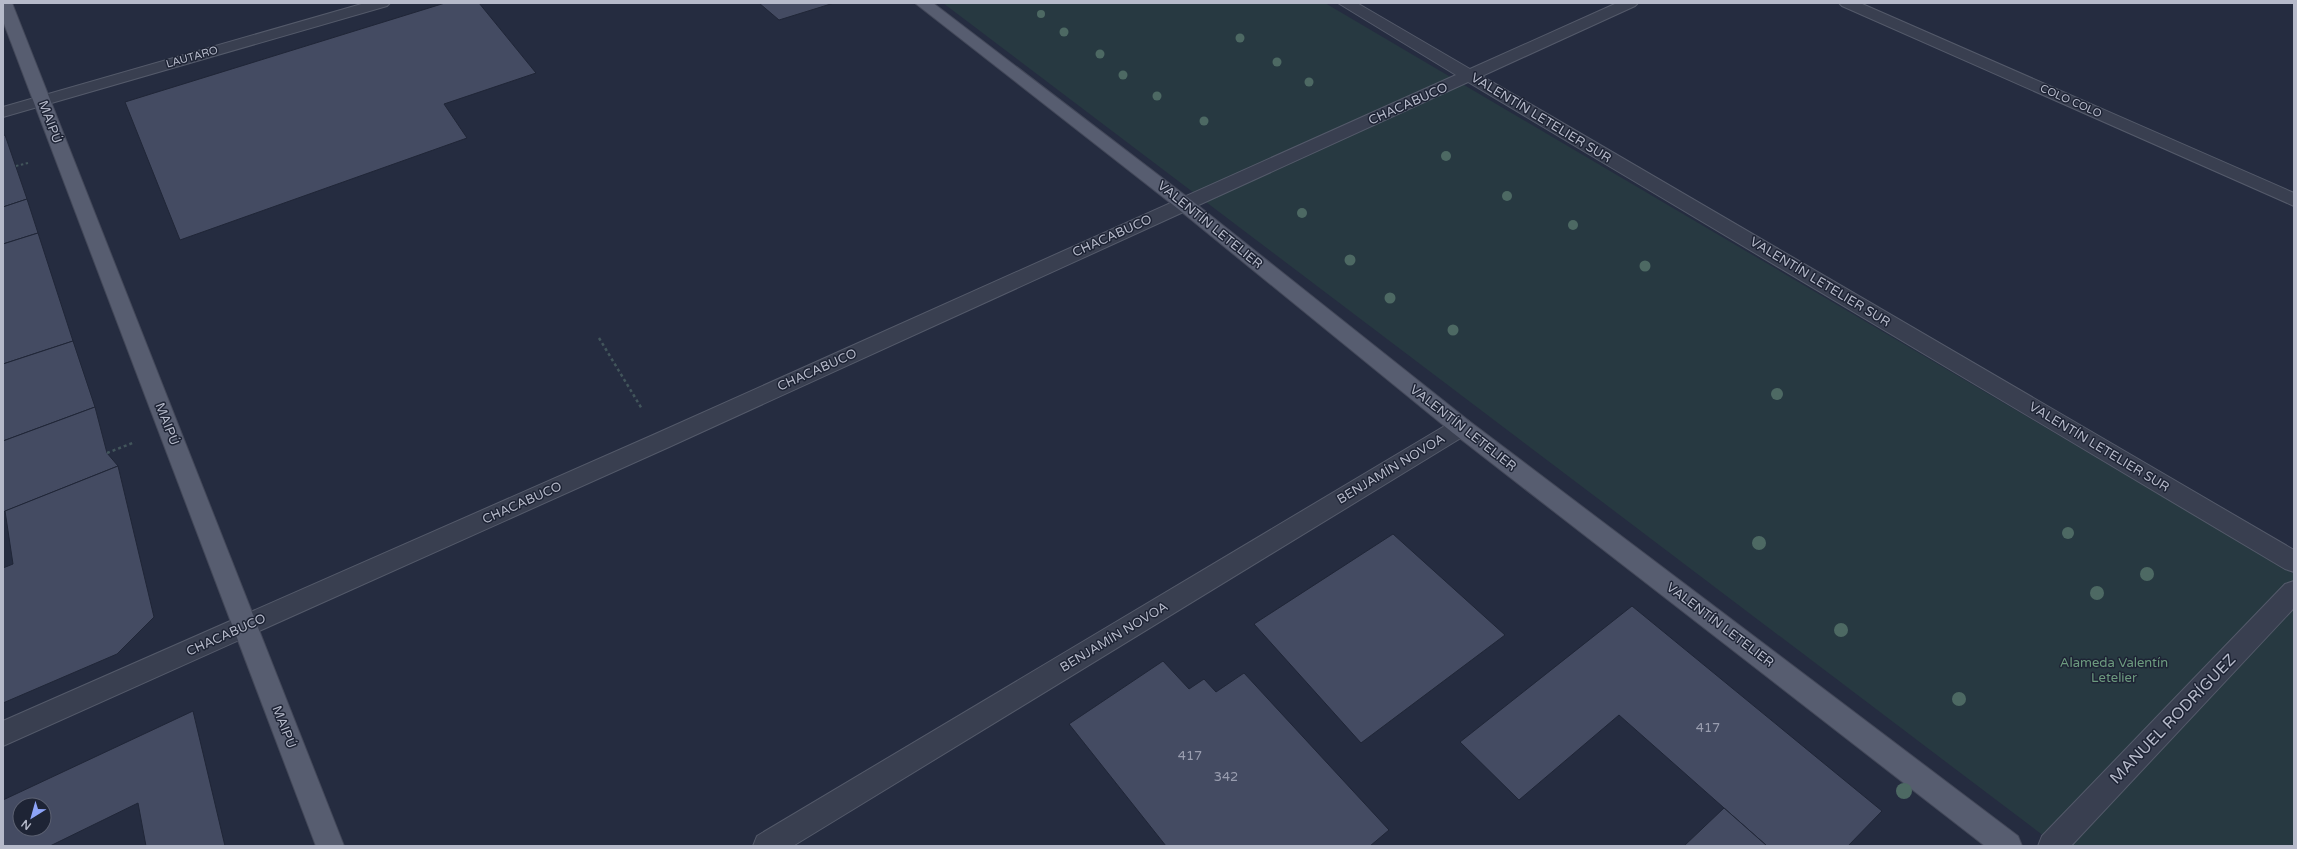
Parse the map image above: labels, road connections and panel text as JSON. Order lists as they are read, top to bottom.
{
  "streets": {
    "main road": ["MAIPÚ", "VALENTÍN LETELIER"],
    "street": [
      "LAUTARO",
      "COLO COLO",
      "CHACABUCO",
      "VALENTÍN LETELIER SUR",
      "BENJAMÍN NOVOA",
      "MANUEL RODRÍGUEZ"
    ]
  },
  "crossings": [
    ["LAUTARO", "MAIPÚ"],
    ["CHACABUCO", "VALENTÍN LETELIER SUR"],
    ["CHACABUCO", "MAIPÚ"],
    ["CHACABUCO", "VALENTÍN LETELIER"],
    ["VALENTÍN LETELIER", "BENJAMÍN NOVOA"]
  ],
  "parks": ["Alameda Valentín Letelier"],
  "house_numbers": ["417", "417", "342"],
  "north": "bottom left"
}
